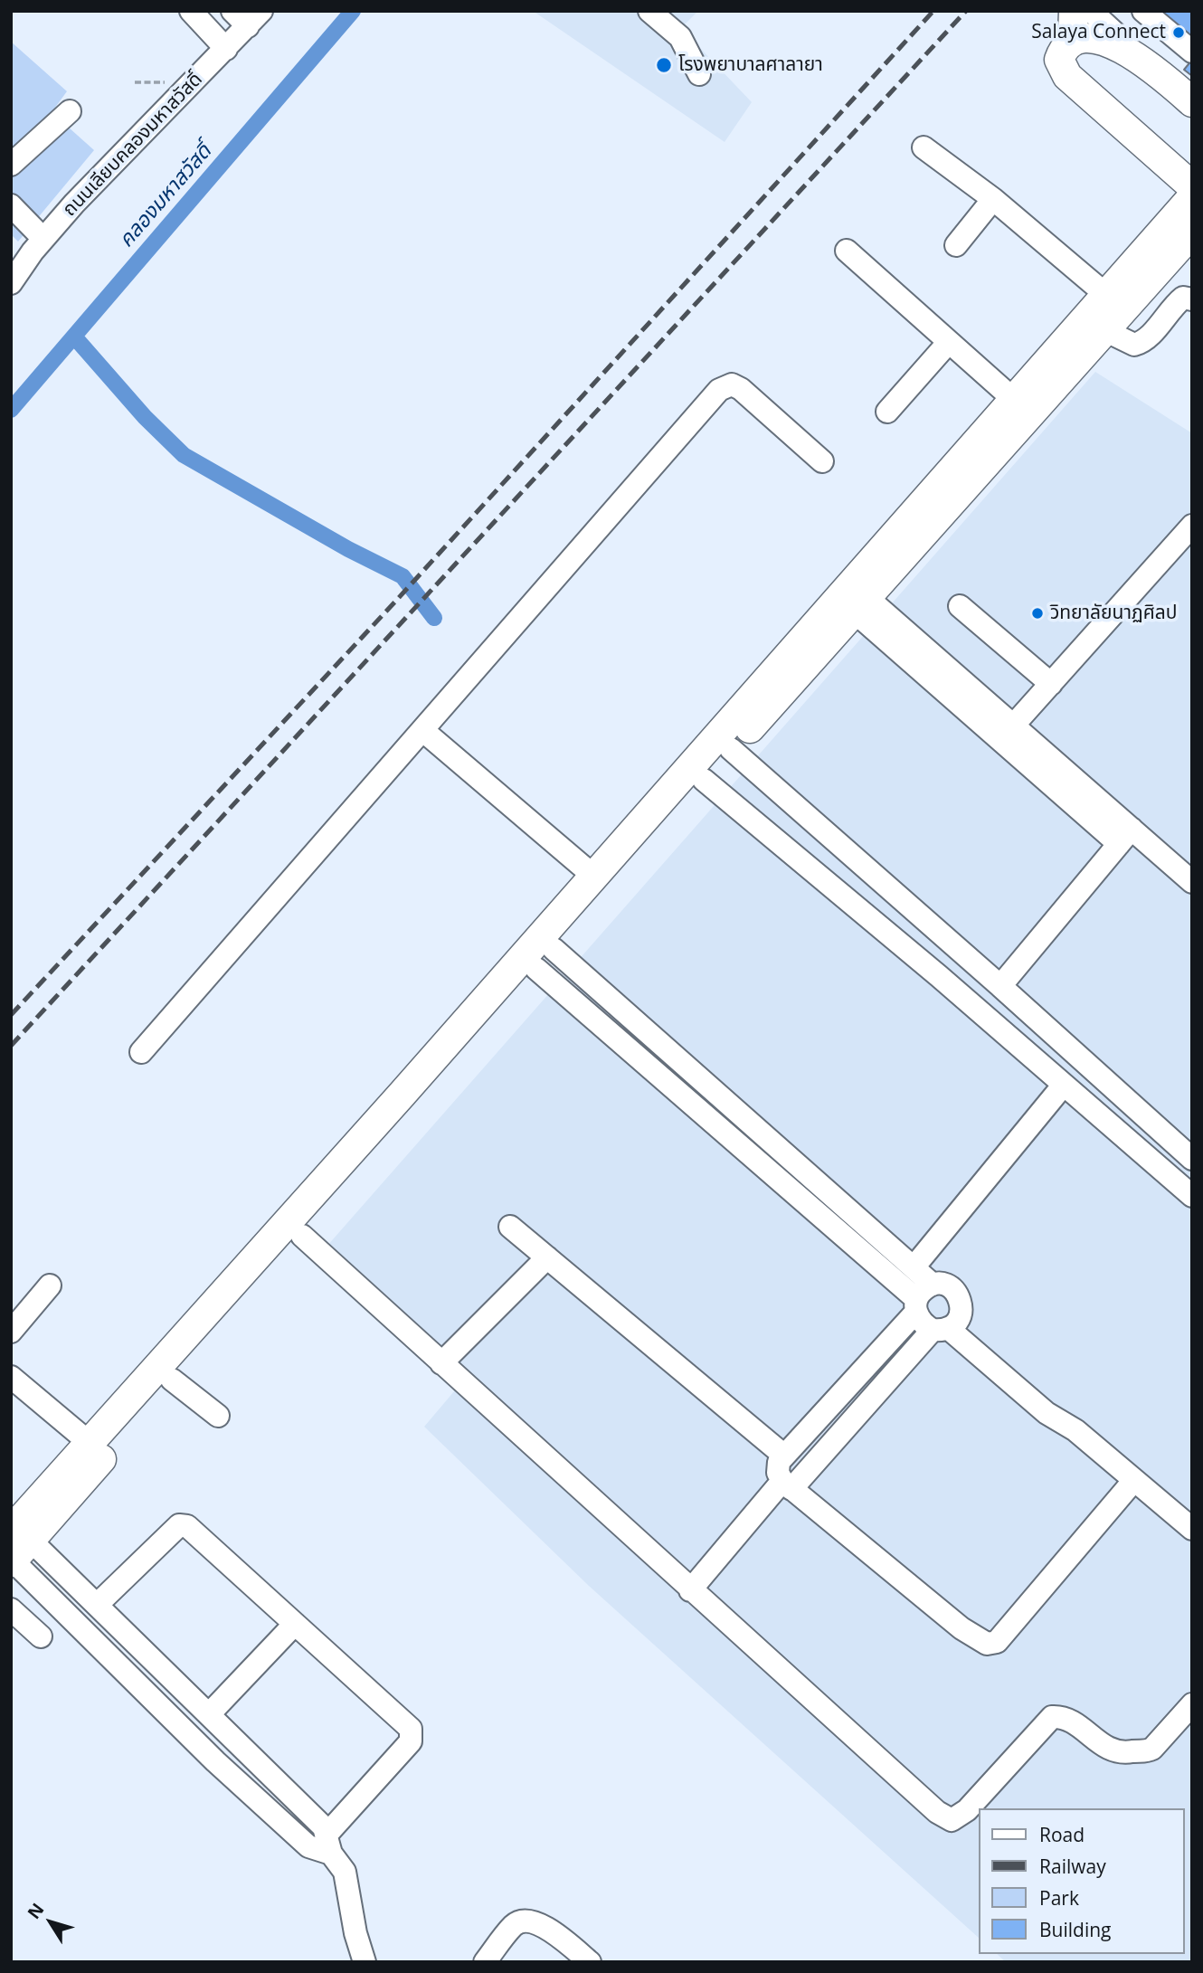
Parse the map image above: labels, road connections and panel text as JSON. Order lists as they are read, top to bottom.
{
  "streets": {
    "street": ["ถนนเลียบคลองมหาสวัสดิ์"]
  },
  "water": ["คลองมหาสวัสดิ์"],
  "places": ["Salaya Connect", "โรงพยาบาลศาลายา", "วิทยาลัยนาฏศิลป"],
  "legend": [
    "Road",
    "Railway",
    "Park",
    "Building"
  ],
  "north": "top left"
}
